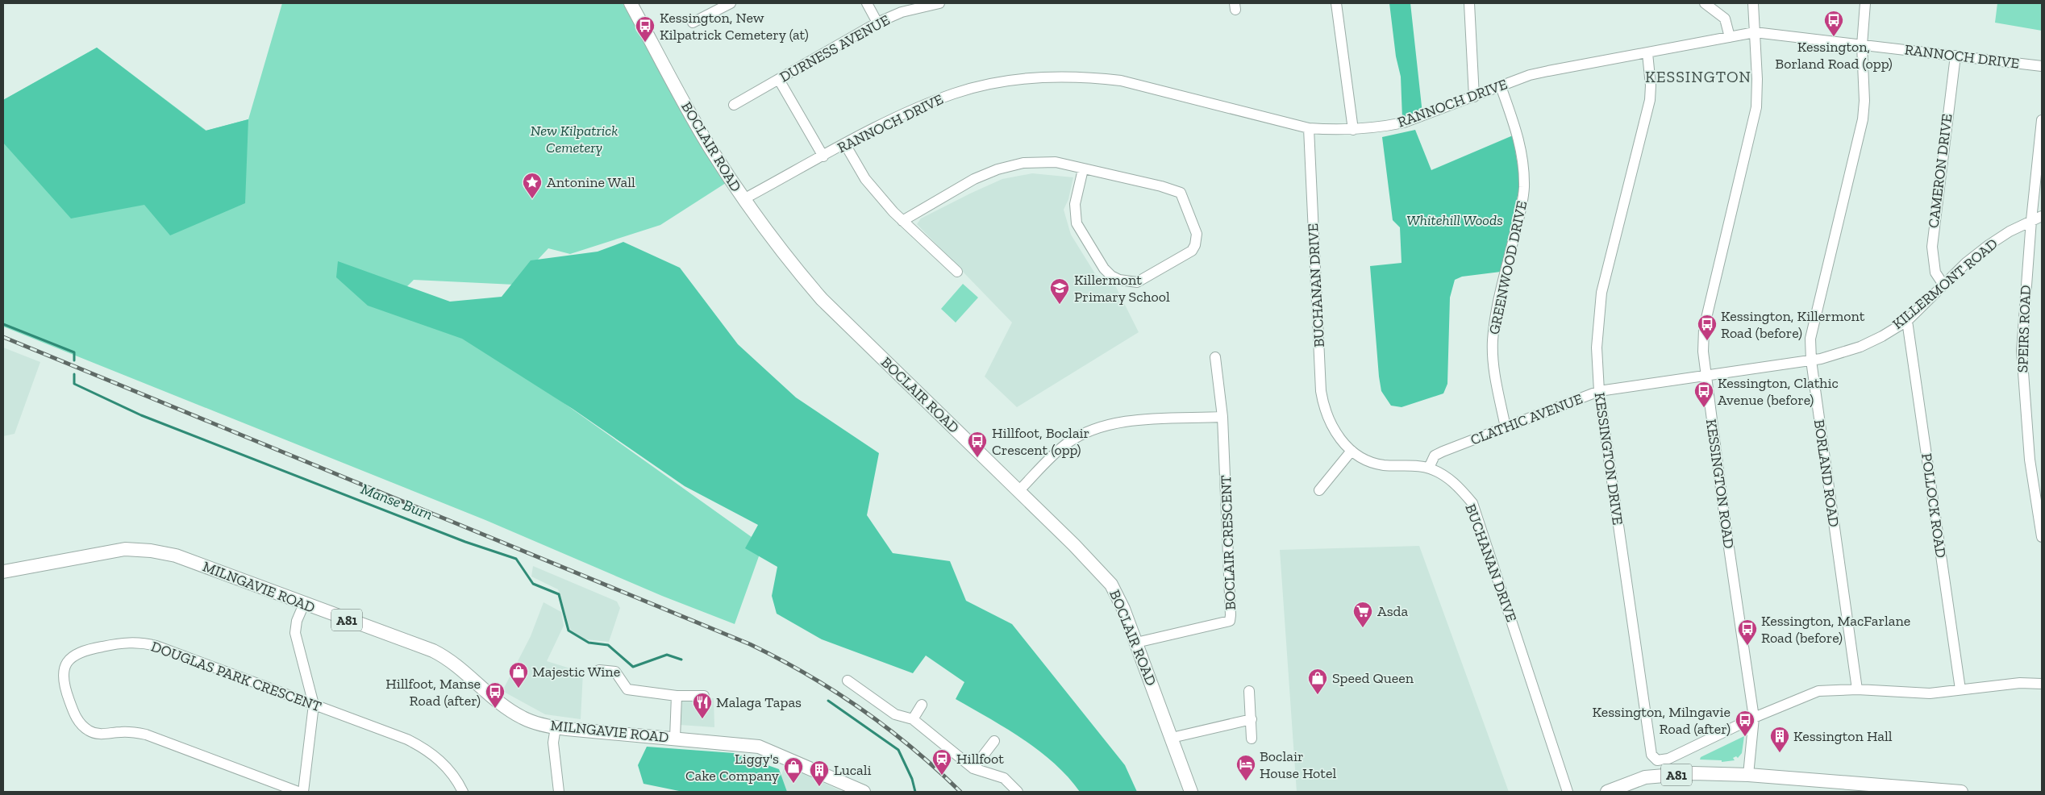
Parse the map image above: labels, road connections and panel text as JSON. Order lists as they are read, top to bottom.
{
  "streets": {
    "main road": ["BOCLAIR ROAD", "MILNGAVIE ROAD", "A81"],
    "street": [
      "DURNESS AVENUE",
      "RANNOCH DRIVE",
      "CAMERON DRIVE",
      "GREENWOOD DRIVE",
      "KILLERMONT ROAD",
      "BUCHANAN DRIVE",
      "SPEIRS ROAD",
      "CLATHIC AVENUE",
      "KESSINGTON DRIVE",
      "BORLAND ROAD",
      "KESSINGTON ROAD",
      "POLLOCK ROAD",
      "BOCLAIR CRESCENT",
      "DOUGLAS PARK CRESCENT"
    ]
  },
  "crossings": [
    ["RANNOCH DRIVE", "BOCLAIR ROAD"],
    ["RANNOCH DRIVE", "CAMERON DRIVE"],
    ["RANNOCH DRIVE", "GREENWOOD DRIVE"],
    ["RANNOCH DRIVE", "BUCHANAN DRIVE"],
    ["RANNOCH DRIVE", "KESSINGTON DRIVE"],
    ["RANNOCH DRIVE", "BORLAND ROAD"],
    ["RANNOCH DRIVE", "KESSINGTON ROAD"],
    ["BOCLAIR ROAD", "BOCLAIR CRESCENT"],
    ["CAMERON DRIVE", "KILLERMONT ROAD"],
    ["GREENWOOD DRIVE", "CLATHIC AVENUE"],
    ["KILLERMONT ROAD", "SPEIRS ROAD"],
    ["KILLERMONT ROAD", "CLATHIC AVENUE"],
    ["KILLERMONT ROAD", "BORLAND ROAD"],
    ["KILLERMONT ROAD", "KESSINGTON ROAD"],
    ["KILLERMONT ROAD", "POLLOCK ROAD"],
    ["BUCHANAN DRIVE", "CLATHIC AVENUE"],
    ["CLATHIC AVENUE", "KESSINGTON DRIVE"],
    ["CLATHIC AVENUE", "KESSINGTON ROAD"],
    ["KESSINGTON DRIVE", "BORLAND ROAD"],
    ["KESSINGTON DRIVE", "KESSINGTON ROAD"],
    ["KESSINGTON DRIVE", "POLLOCK ROAD"],
    ["KESSINGTON ROAD", "A81"]
  ],
  "districts": ["KESSINGTON"],
  "water": ["Manse Burn"],
  "parks": ["New Kilpatrick Cemetery", "Whitehill Woods"],
  "places": {
    "bus stop": [
      "Kessington, Borland Road (opp)",
      "Kessington, New Kilpatrick Cemetery (at)",
      "Kessington, Killermont Road (before)",
      "Kessington, Clathic Avenue (before)",
      "Hillfoot, Boclair Crescent (opp)",
      "Kessington, MacFarlane Road (before)",
      "Hillfoot, Manse Road (after)",
      "Kessington, Milngavie Road (after)"
    ],
    "place": ["Antonine Wall"],
    "school or university": ["Killermont Primary School"],
    "supermarket": ["Asda"],
    "shop": ["Majestic Wine", "Speed Queen", "Liggy's Cake Company"],
    "restaurant": ["Malaga Tapas"],
    "building": ["Kessington Hall", "Lucali"],
    "station": ["Hillfoot"],
    "hotel": ["Boclair House Hotel"]
  }
}
